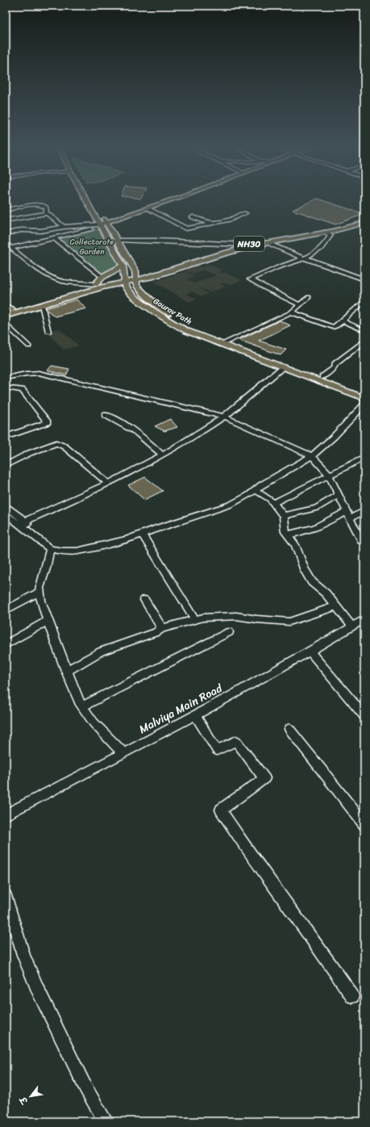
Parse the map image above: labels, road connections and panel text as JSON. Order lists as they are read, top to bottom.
{
  "streets": {
    "main road": ["NH30", "Gaurav Path"],
    "street": ["Malviya Main Road"]
  },
  "crossings": [
    ["NH30", "Gaurav Path"]
  ],
  "parks": ["Collectorate Garden"],
  "north": "bottom left"
}
